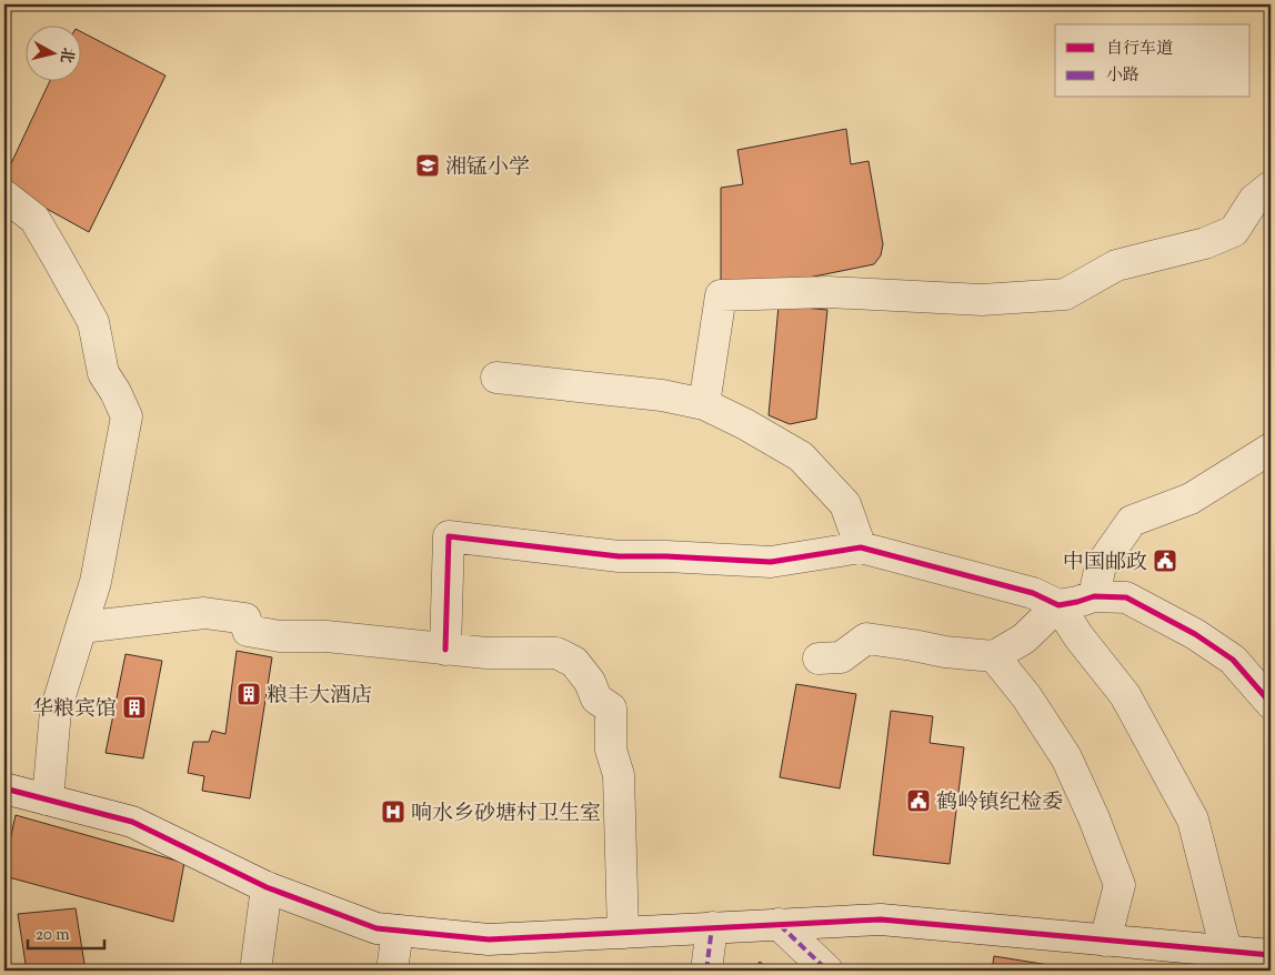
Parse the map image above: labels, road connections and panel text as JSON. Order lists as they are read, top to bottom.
{
  "places": {
    "school or university": ["湘锰小学"],
    "public building": ["中国邮政", "鹤岭镇纪检委"],
    "building": ["粮丰大酒店", "华粮宾馆"],
    "hospital": ["响水乡砂塘村卫生室"]
  },
  "legend": ["自行车道", "小路"],
  "scale_bar": "20 m",
  "north": "right"
}
